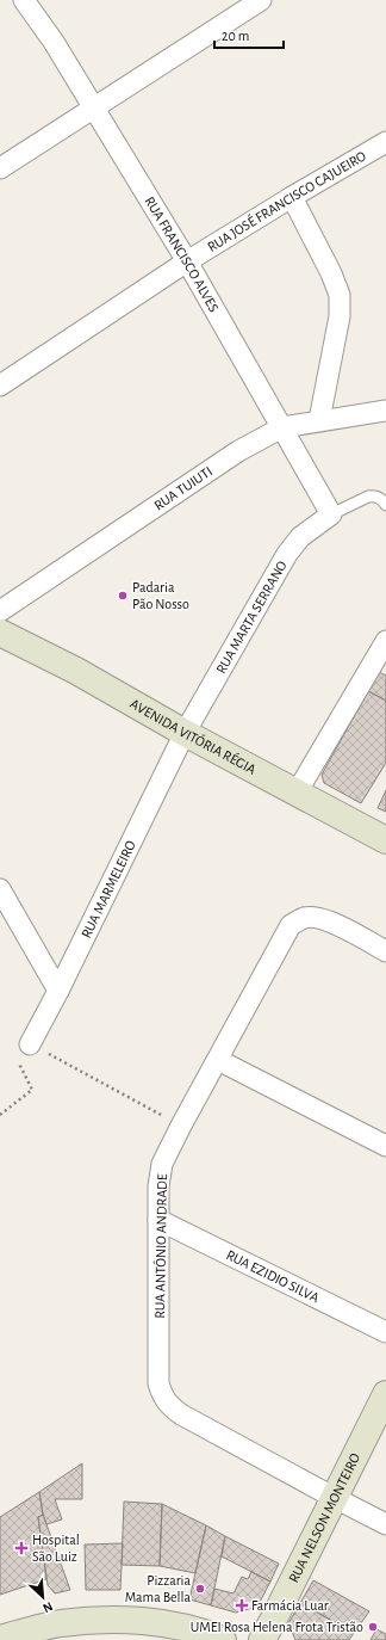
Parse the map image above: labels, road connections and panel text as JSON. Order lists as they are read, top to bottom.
{
  "streets": {
    "street": [
      "RUA JOSÉ FRANCISCO CAJUEIRO",
      "RUA FRANCISCO ALVES",
      "RUA TUIUTI",
      "RUA MARTA SERRANO",
      "AVENIDA VITÓRIA RÉGIA",
      "RUA MARMELEIRO",
      "RUA ANTÔNIO ANDRADE",
      "RUA EZIDIO SILVA",
      "RUA NELSON MONTEIRO"
    ]
  },
  "crossings": [
    ["RUA JOSÉ FRANCISCO CAJUEIRO", "RUA FRANCISCO ALVES"],
    ["RUA FRANCISCO ALVES", "RUA TUIUTI"],
    ["RUA FRANCISCO ALVES", "RUA MARTA SERRANO"],
    ["RUA MARTA SERRANO", "AVENIDA VITÓRIA RÉGIA"],
    ["RUA MARTA SERRANO", "RUA MARMELEIRO"],
    ["AVENIDA VITÓRIA RÉGIA", "RUA MARMELEIRO"],
    ["RUA ANTÔNIO ANDRADE", "RUA EZIDIO SILVA"],
    ["RUA ANTÔNIO ANDRADE", "RUA NELSON MONTEIRO"]
  ],
  "places": {
    "other": ["Padaria Pão Nosso", "Pizzaria Mama Bella", "UMEI Rosa Helena Frota Tristão"],
    "health": ["Hospital São Luiz", "Farmácia Luar"]
  },
  "scale_bar": "20 m",
  "north": "bottom right"
}
